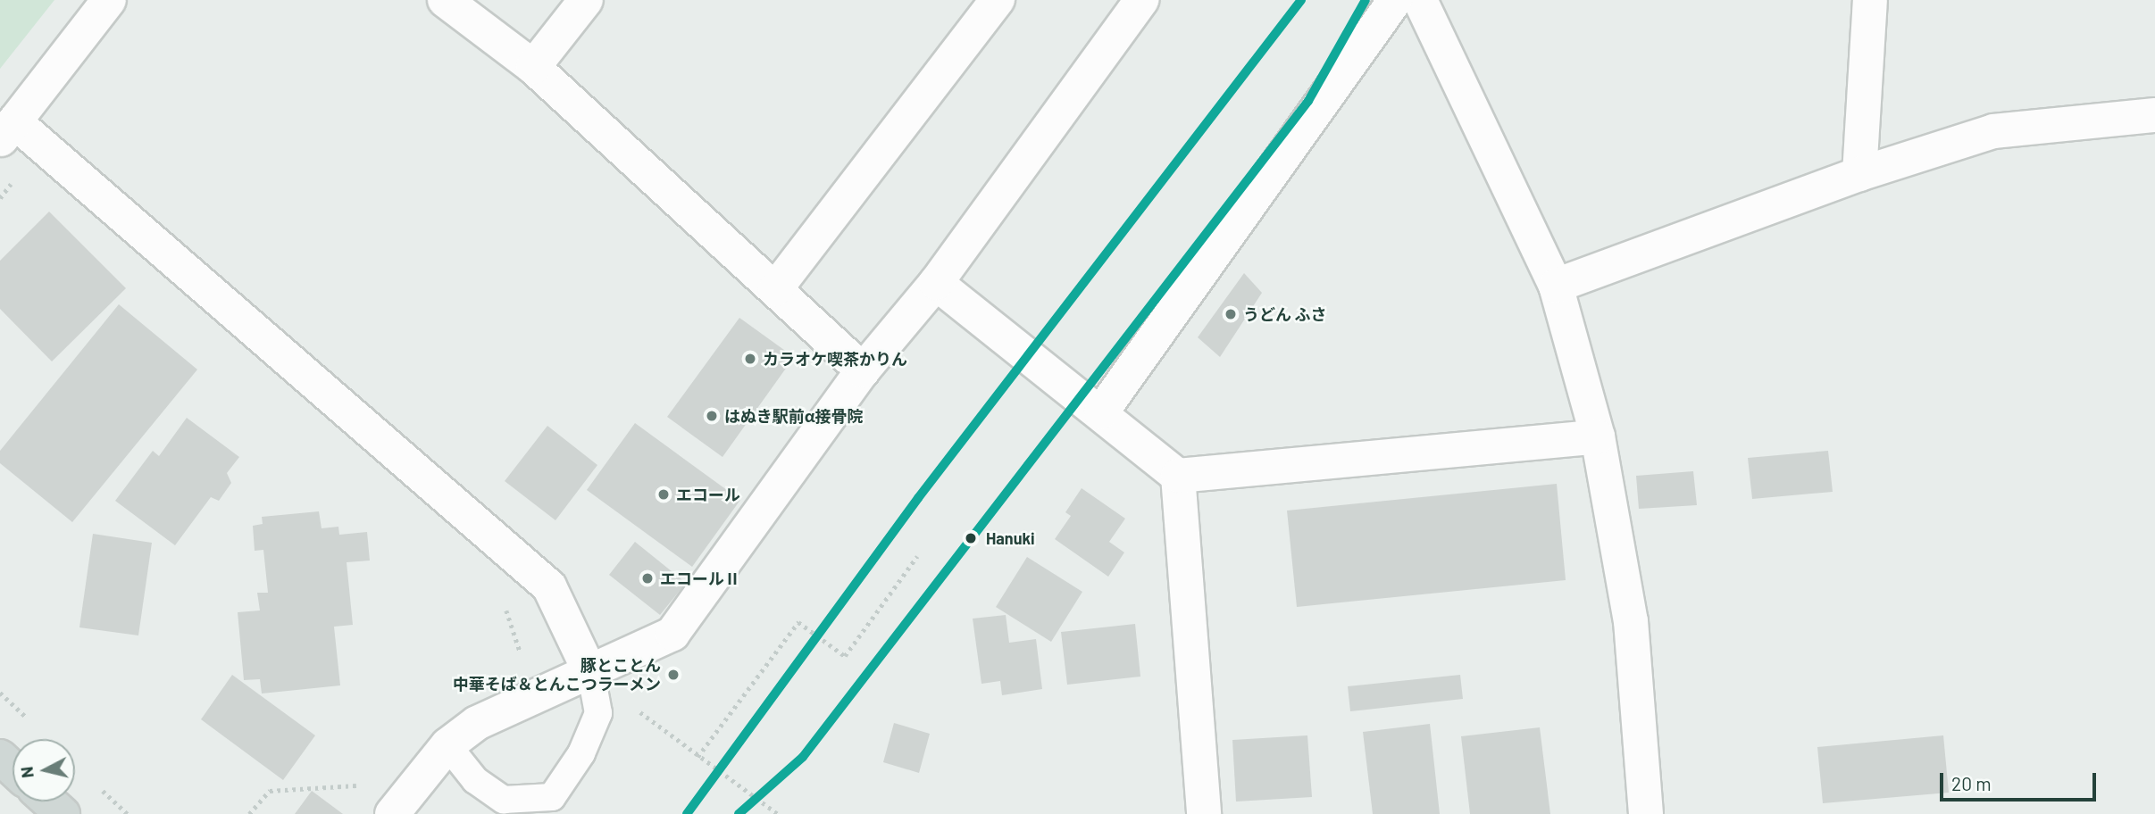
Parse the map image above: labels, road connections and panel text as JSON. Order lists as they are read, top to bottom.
{
  "places": [
    "うどん ふさ",
    "カラオケ喫茶かりん",
    "はぬき駅前α接骨院",
    "エコール",
    "Hanuki",
    "エコールⅡ",
    "豚とことん 中華そば＆とんこつラーメン"
  ],
  "scale_bar": "20 m",
  "north": "left"
}
